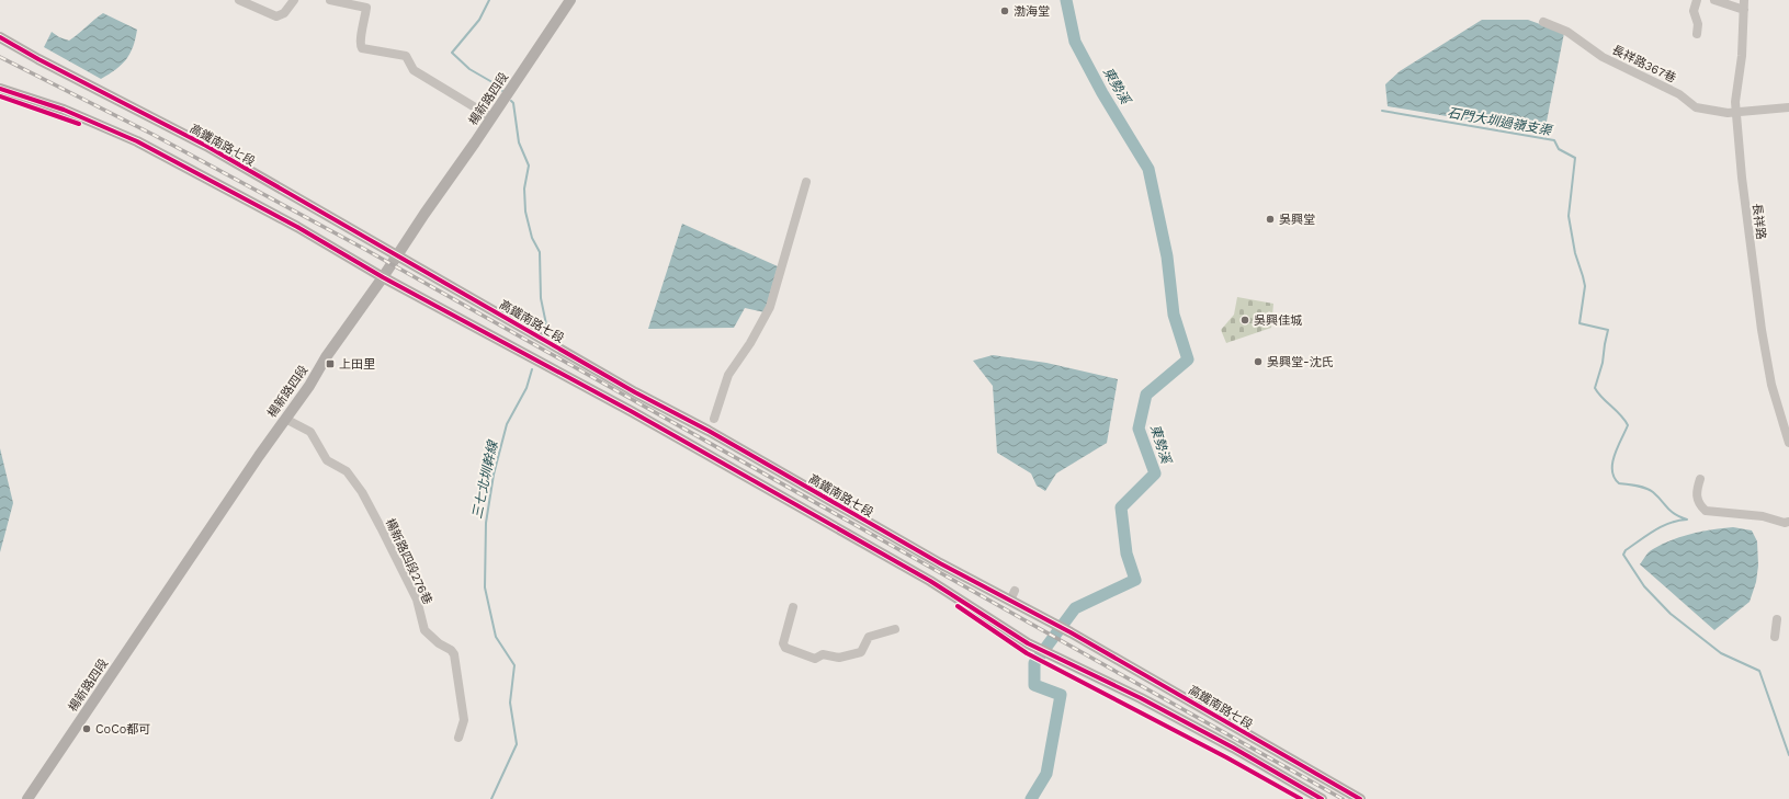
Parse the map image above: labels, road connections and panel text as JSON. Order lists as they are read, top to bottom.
{
  "streets": {
    "main road": ["楊新路四段", "高鐵南路七段"],
    "street": ["長祥路367巷", "長祥路", "楊新路四段276巷"]
  },
  "crossings": [
    ["長祥路367巷", "長祥路"],
    ["楊新路四段", "高鐵南路七段"],
    ["楊新路四段", "楊新路四段276巷"]
  ],
  "water": ["東勢溪", "石門大圳過嶺支渠", "三七北圳幹線"],
  "places": {
    "other": [
      "渤海堂",
      "吳興堂",
      "吳興佳城",
      "吳興堂-沈氏",
      "CoCo都可"
    ],
    "transit": ["上田里"]
  }
}
